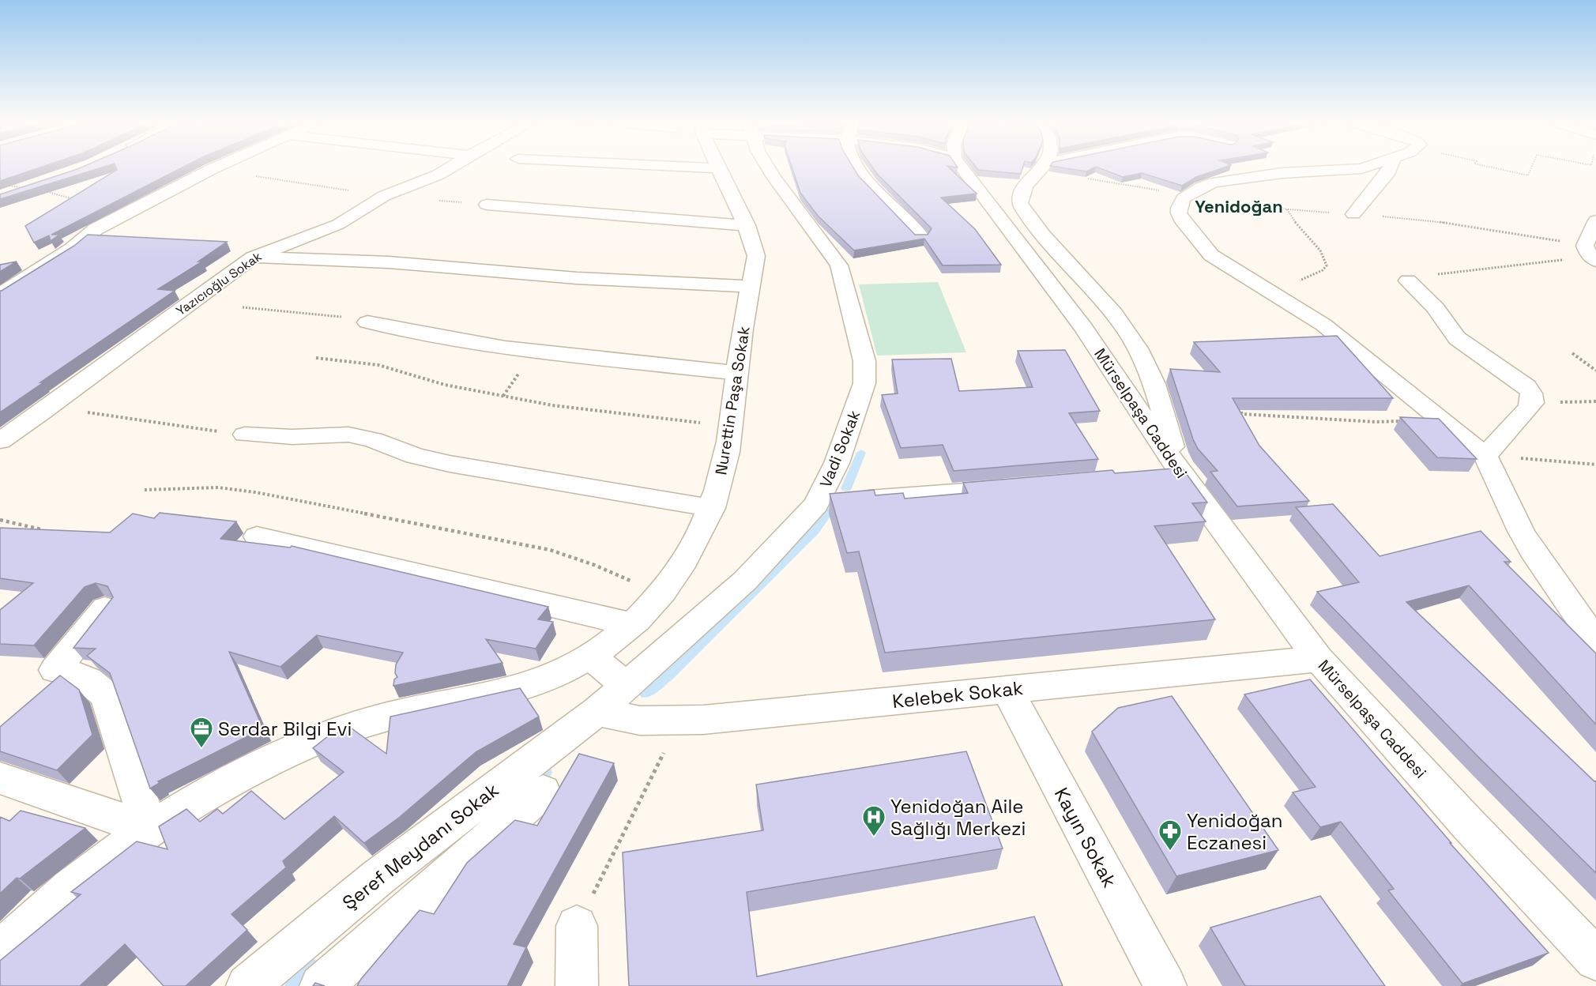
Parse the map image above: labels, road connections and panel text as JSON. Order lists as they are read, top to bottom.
{
  "streets": {
    "street": [
      "Yazıcıoğlu Sokak",
      "Nurettin Paşa Sokak",
      "Mürselpaşa Caddesi",
      "Vadi Sokak",
      "Kelebek Sokak",
      "Kayın Sokak",
      "Şeref Meydanı Sokak"
    ]
  },
  "crossings": [
    ["Mürselpaşa Caddesi", "Kelebek Sokak"],
    ["Vadi Sokak", "Kelebek Sokak"],
    ["Vadi Sokak", "Şeref Meydanı Sokak"],
    ["Kelebek Sokak", "Kayın Sokak"],
    ["Kelebek Sokak", "Şeref Meydanı Sokak"]
  ],
  "districts": ["Yenidoğan"],
  "places": {
    "office": ["Serdar Bilgi Evi"],
    "hospital": ["Yenidoğan Aile Sağlığı Merkezi"],
    "pharmacy": ["Yenidoğan Eczanesi"]
  }
}
